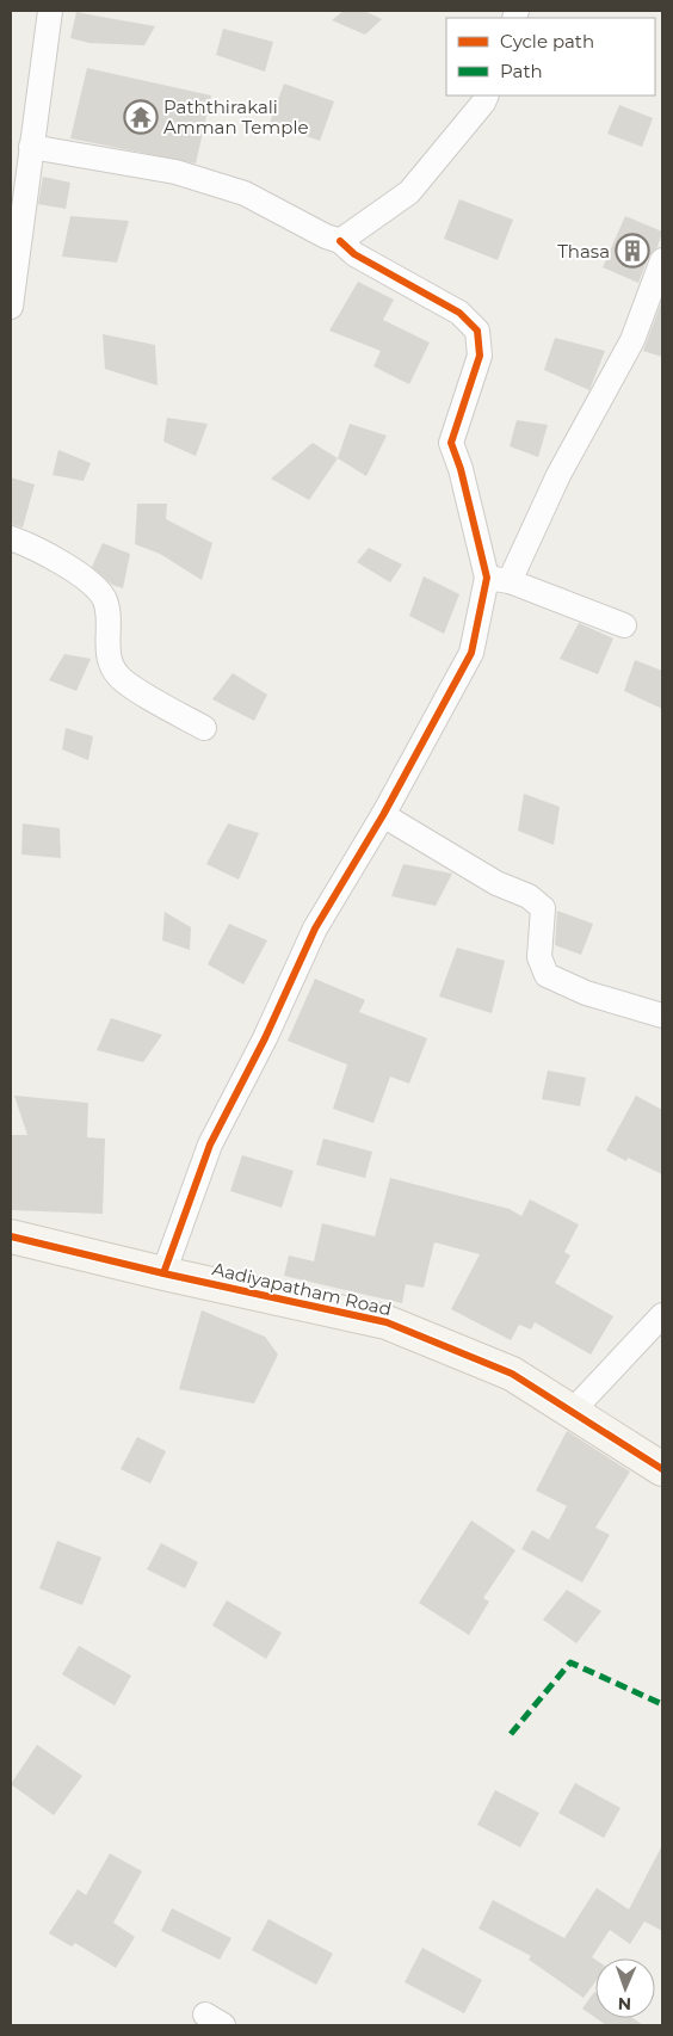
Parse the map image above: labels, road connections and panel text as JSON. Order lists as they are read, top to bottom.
{
  "streets": {
    "street": ["Aadiyapatham Road"]
  },
  "places": {
    "temple": ["Paththirakali Amman Temple"],
    "building": ["Thasa"]
  },
  "legend": ["Cycle path", "Path"],
  "north": "bottom"
}
